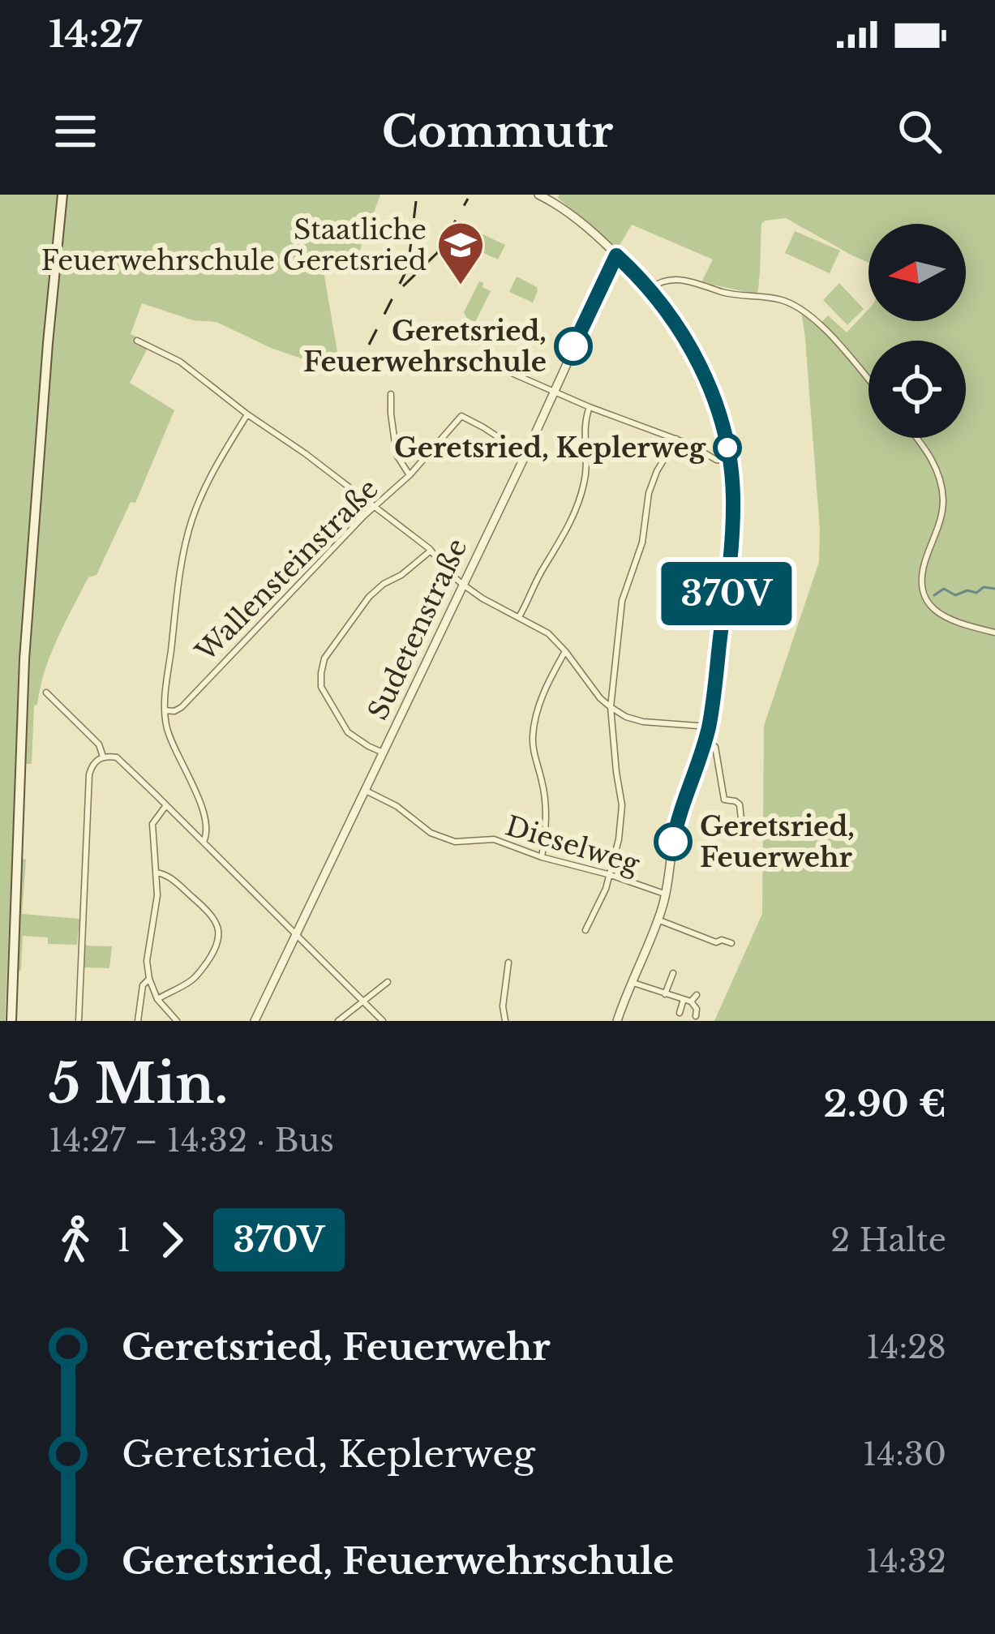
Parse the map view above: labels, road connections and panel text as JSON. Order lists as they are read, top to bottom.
{
  "streets": {
    "street": ["Wallensteinstraße", "Sudetenstraße", "Dieselweg"]
  },
  "crossings": [
    ["Wallensteinstraße", "Sudetenstraße"],
    ["Sudetenstraße", "Dieselweg"]
  ],
  "places": {
    "school or university": ["Staatliche Feuerwehrschule Geretsried"],
    "other": ["Geretsried, Feuerwehrschule", "Geretsried, Keplerweg", "Geretsried, Feuerwehr"]
  },
  "lines": ["bus line 370V"],
  "north": "left",
  "page": {
    "status": "14:27",
    "header": "Commutr",
    "on_map": "370V",
    "heading": ["5 Min.", "14:27 – 14:32 · Bus", "2.90 €"],
    "legs": ["1", "370V", "2 Halte"],
    "list": [
      {
        "name": "Geretsried, Feuerwehr",
        "value": "14:28"
      },
      {
        "name": "Geretsried, Keplerweg",
        "value": "14:30"
      },
      {
        "name": "Geretsried, Feuerwehrschule",
        "value": "14:32"
      }
    ]
  }
}
